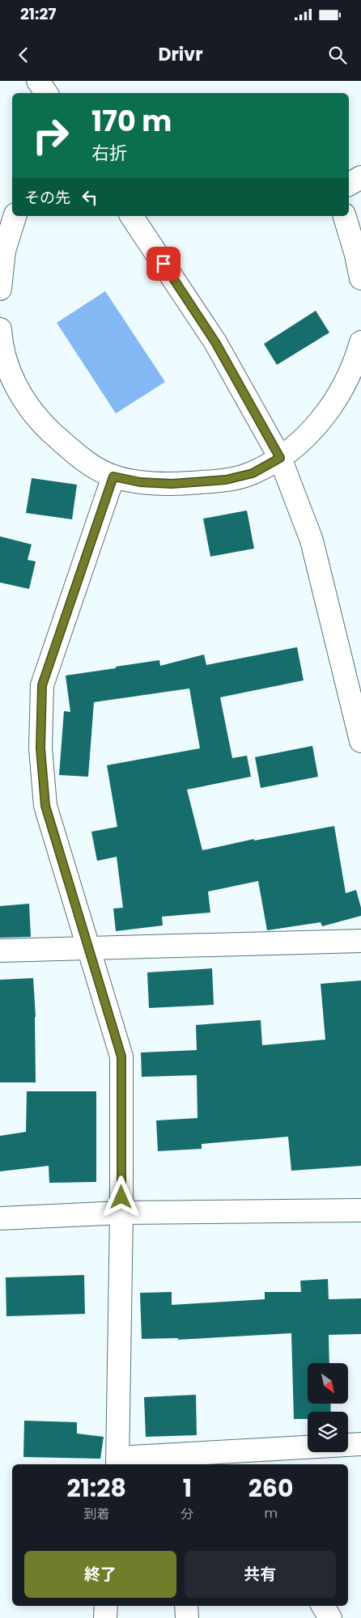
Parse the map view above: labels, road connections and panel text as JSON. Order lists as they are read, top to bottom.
{
  "north": "bottom right",
  "page": {
    "status": "21:27",
    "header": "Drivr",
    "turn": ["170 m", "右折"],
    "then": "その先",
    "eta": [
      "21:28",
      "到着",
      "1",
      "分",
      "260",
      "m"
    ],
    "buttons": ["終了", "共有"]
  }
}
